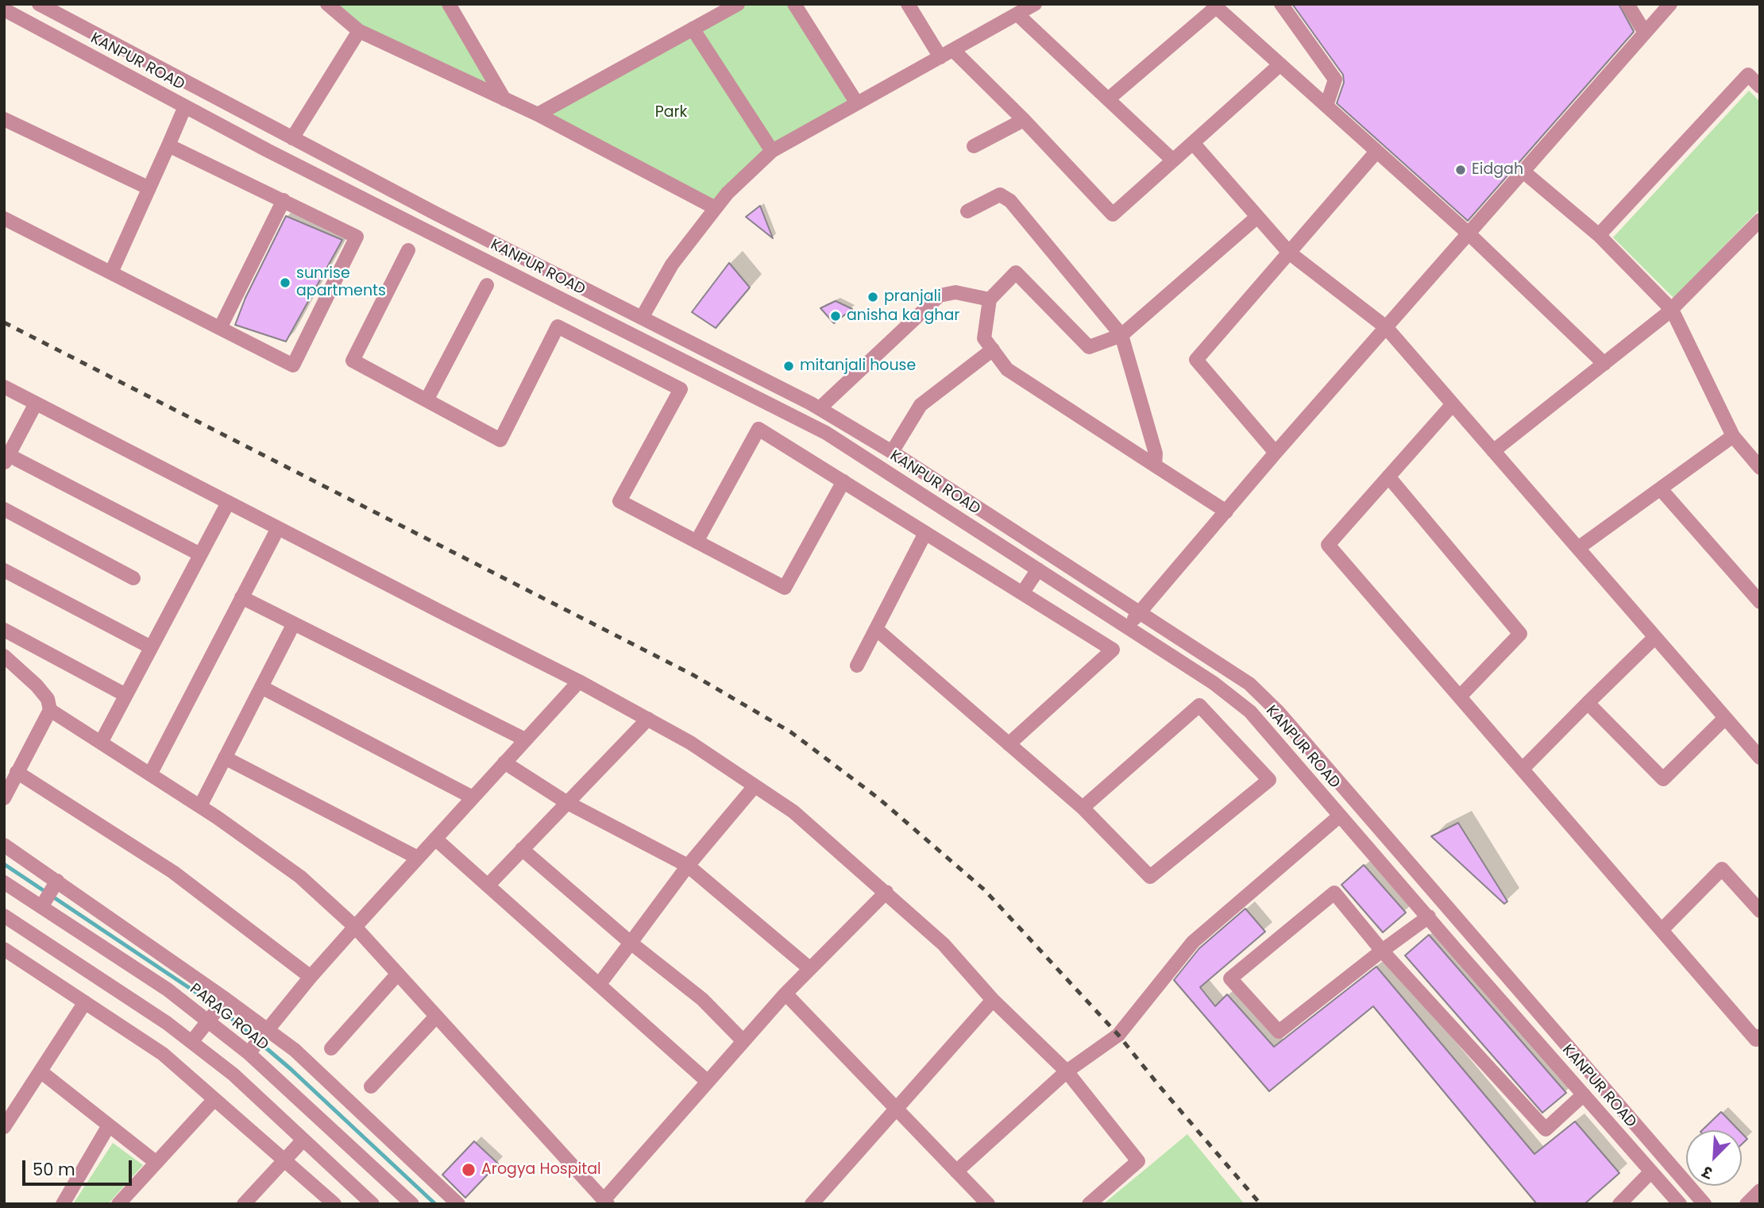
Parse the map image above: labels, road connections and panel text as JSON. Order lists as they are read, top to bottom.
{
  "streets": {
    "street": ["KANPUR ROAD", "PARAG ROAD"]
  },
  "parks": ["Park"],
  "places": [
    "Eidgah",
    "sunrise apartments",
    "pranjali",
    "anisha ka ghar",
    "mitanjali house",
    "Arogya Hospital"
  ],
  "scale_bar": "50 m",
  "north": "bottom left"
}
